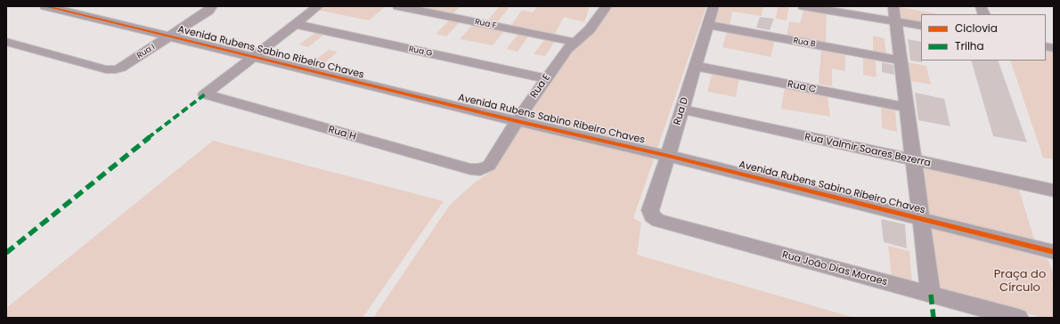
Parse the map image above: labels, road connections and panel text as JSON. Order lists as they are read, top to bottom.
{
  "streets": {
    "street": [
      "Rua F",
      "Rua B",
      "Rua I",
      "Rua G",
      "Avenida Rubens Sabino Ribeiro Chaves",
      "Rua E",
      "Rua C",
      "Rua D",
      "Rua H",
      "Rua Valmir Soares Bezerra",
      "Rua João Dias Moraes"
    ]
  },
  "crossings": [
    ["Rua F", "Rua E"],
    ["Rua B", "Rua D"],
    ["Rua I", "Avenida Rubens Sabino Ribeiro Chaves"],
    ["Rua G", "Rua E"],
    ["Avenida Rubens Sabino Ribeiro Chaves", "Rua E"],
    ["Avenida Rubens Sabino Ribeiro Chaves", "Rua D"],
    ["Avenida Rubens Sabino Ribeiro Chaves", "Rua H"],
    ["Rua E", "Rua H"],
    ["Rua C", "Rua D"],
    ["Rua D", "Rua Valmir Soares Bezerra"],
    ["Rua D", "Rua João Dias Moraes"]
  ],
  "parks": ["Praça do Círculo"],
  "legend": ["Ciclovia", "Trilha"]
}
